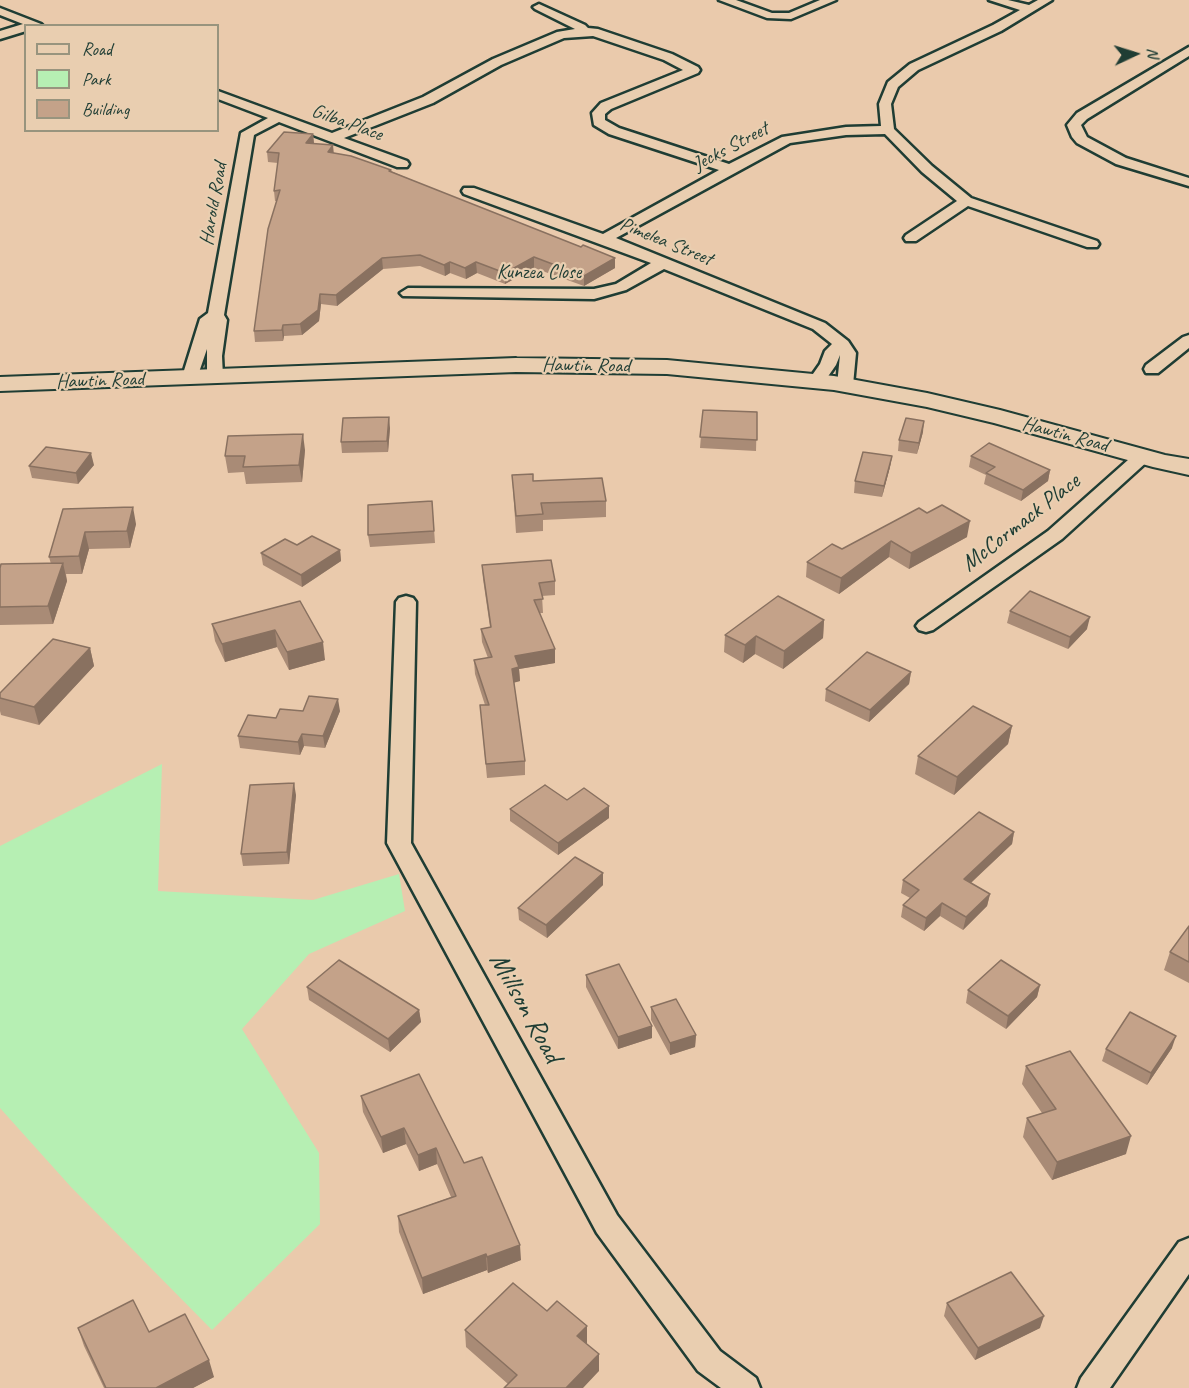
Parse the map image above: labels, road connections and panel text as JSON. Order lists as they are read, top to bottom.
{
  "streets": {
    "main road": ["Hawtin Road"],
    "street": [
      "Gilba Place",
      "Jecks Street",
      "Harold Road",
      "Pimelea Street",
      "Kunzea Close",
      "McCormack Place",
      "Millson Road"
    ]
  },
  "crossings": [
    ["Gilba Place", "Harold Road"],
    ["Jecks Street", "Pimelea Street"],
    ["Harold Road", "Hawtin Road"],
    ["Pimelea Street", "Kunzea Close"],
    ["Hawtin Road", "McCormack Place"]
  ],
  "legend": ["Road", "Park", "Building"],
  "north": "right"
}
